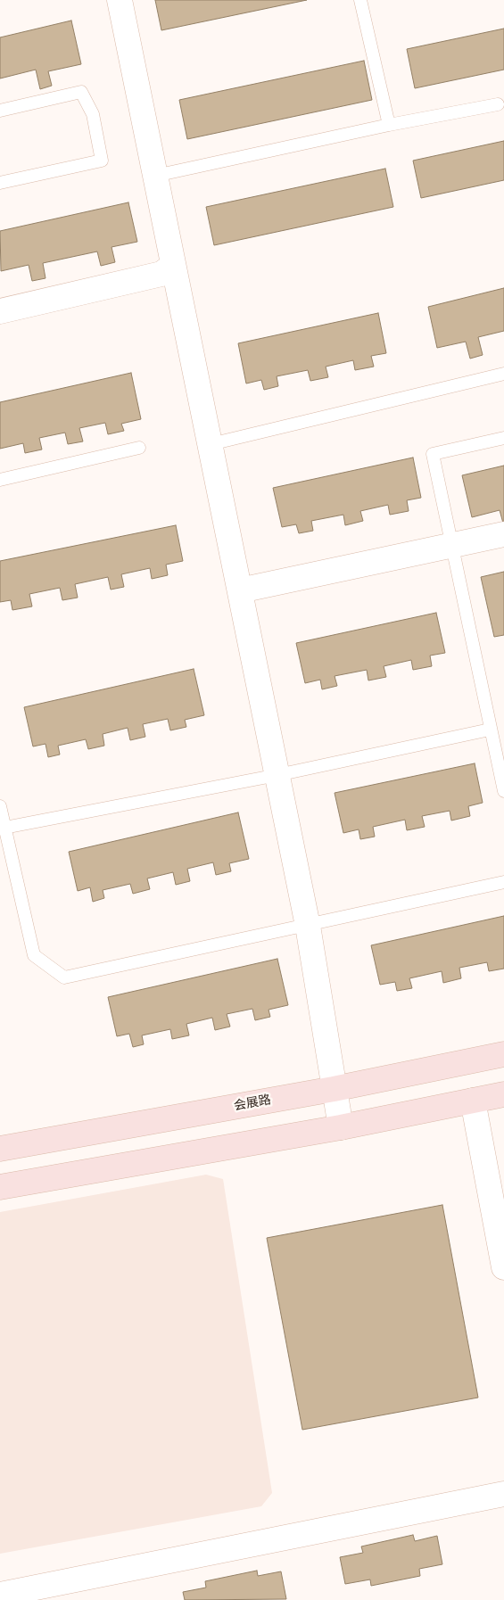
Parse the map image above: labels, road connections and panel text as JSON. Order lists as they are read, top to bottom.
{
  "streets": {
    "street": ["会展路"]
  }
}
